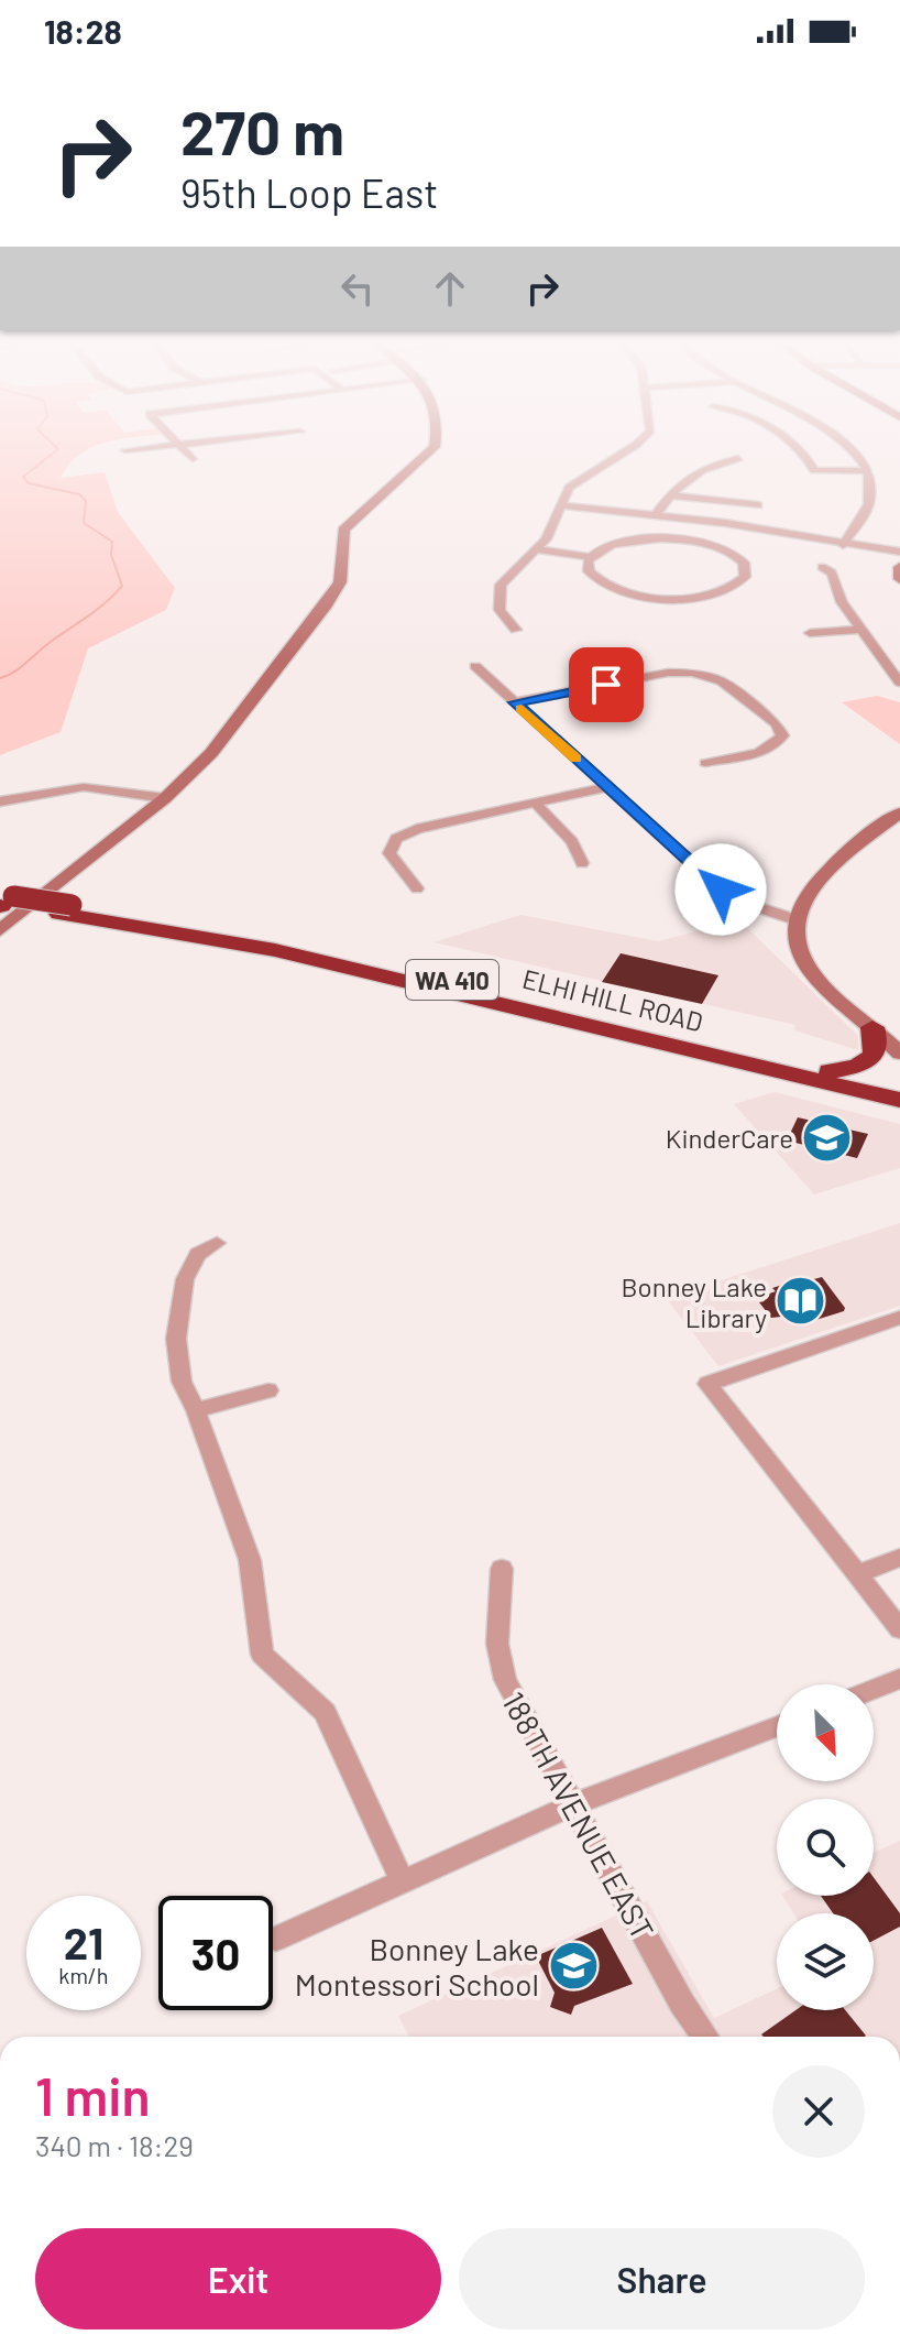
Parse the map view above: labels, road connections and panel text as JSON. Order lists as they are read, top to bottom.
{
  "streets": {
    "highway": ["WA 410", "ELHI HILL ROAD"],
    "street": ["188TH AVENUE EAST"]
  },
  "places": {
    "school or university": ["KinderCare", "Bonney Lake Montessori School"],
    "library": ["Bonney Lake Library"]
  },
  "north": "bottom right",
  "page": {
    "status": "18:28",
    "turn": ["270 m", "95th Loop East"],
    "speed": "21 km/h",
    "limit": "30",
    "heading": ["1 min", "340 m · 18:29"],
    "buttons": ["Exit", "Share"]
  }
}
